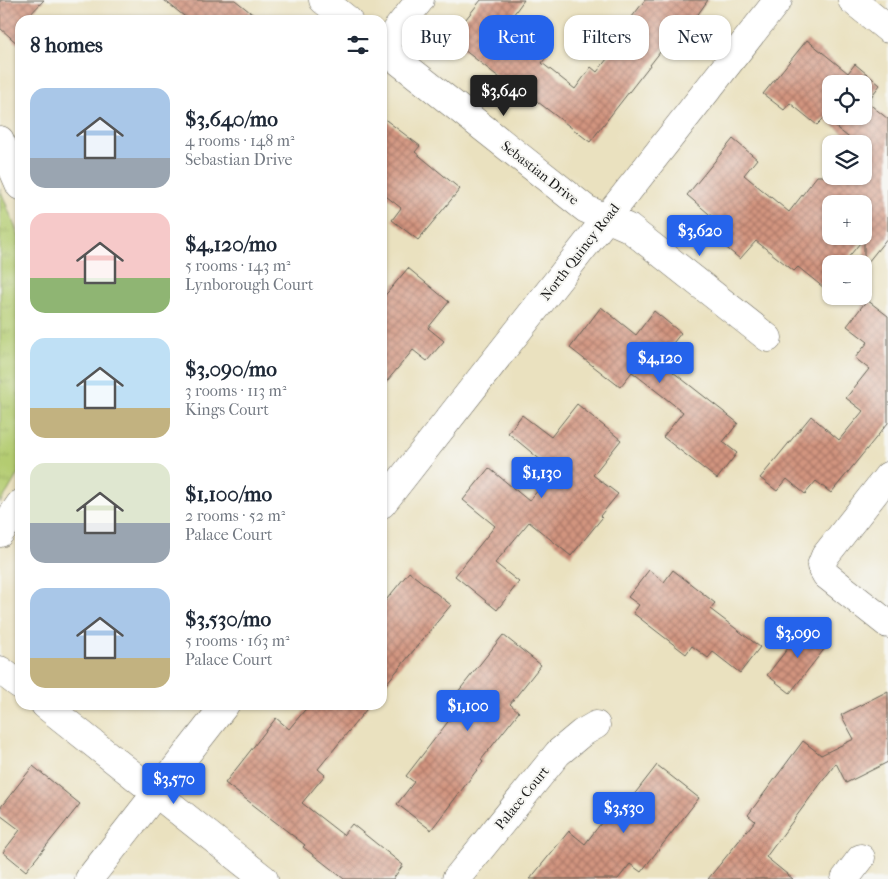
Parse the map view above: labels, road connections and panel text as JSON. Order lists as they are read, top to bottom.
{
  "streets": {
    "street": ["Sebastian Drive", "North Quincy Road", "Palace Court"]
  },
  "crossings": [
    ["Sebastian Drive", "North Quincy Road"]
  ],
  "page": {
    "chip": [
      "Buy",
      "Rent",
      "Filters",
      "New"
    ],
    "heading": "8 homes",
    "map_buttons": ["+", "−"],
    "price": [
      "$3,640",
      "$3,620",
      "$4,120",
      "$1,130",
      "$3,090",
      "$1,100",
      "$3,570",
      "$3,530"
    ],
    "list": [
      {
        "name": "$3,640/mo",
        "note": "4 rooms · 148 m² · Sebastian Drive"
      },
      {
        "name": "$4,120/mo",
        "note": "5 rooms · 143 m² · Lynborough Court"
      },
      {
        "name": "$3,090/mo",
        "note": "3 rooms · 113 m² · Kings Court"
      },
      {
        "name": "$1,100/mo",
        "note": "2 rooms · 52 m² · Palace Court"
      },
      {
        "name": "$3,530/mo",
        "note": "5 rooms · 163 m² · Palace Court"
      }
    ]
  }
}
